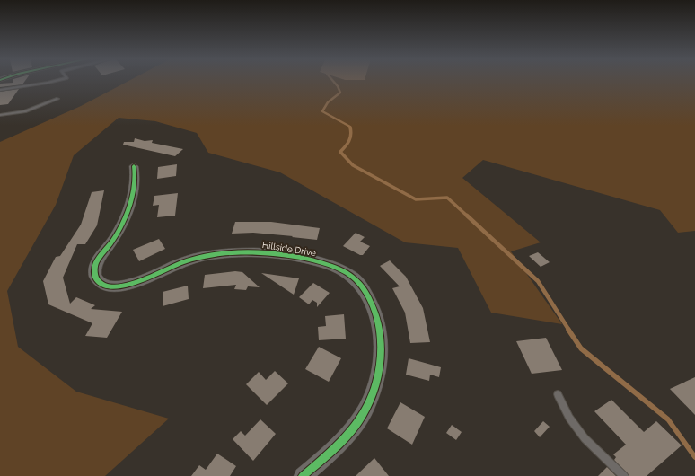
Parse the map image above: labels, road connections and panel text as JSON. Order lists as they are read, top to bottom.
{
  "streets": {
    "street": ["Hillside Drive"]
  }
}
